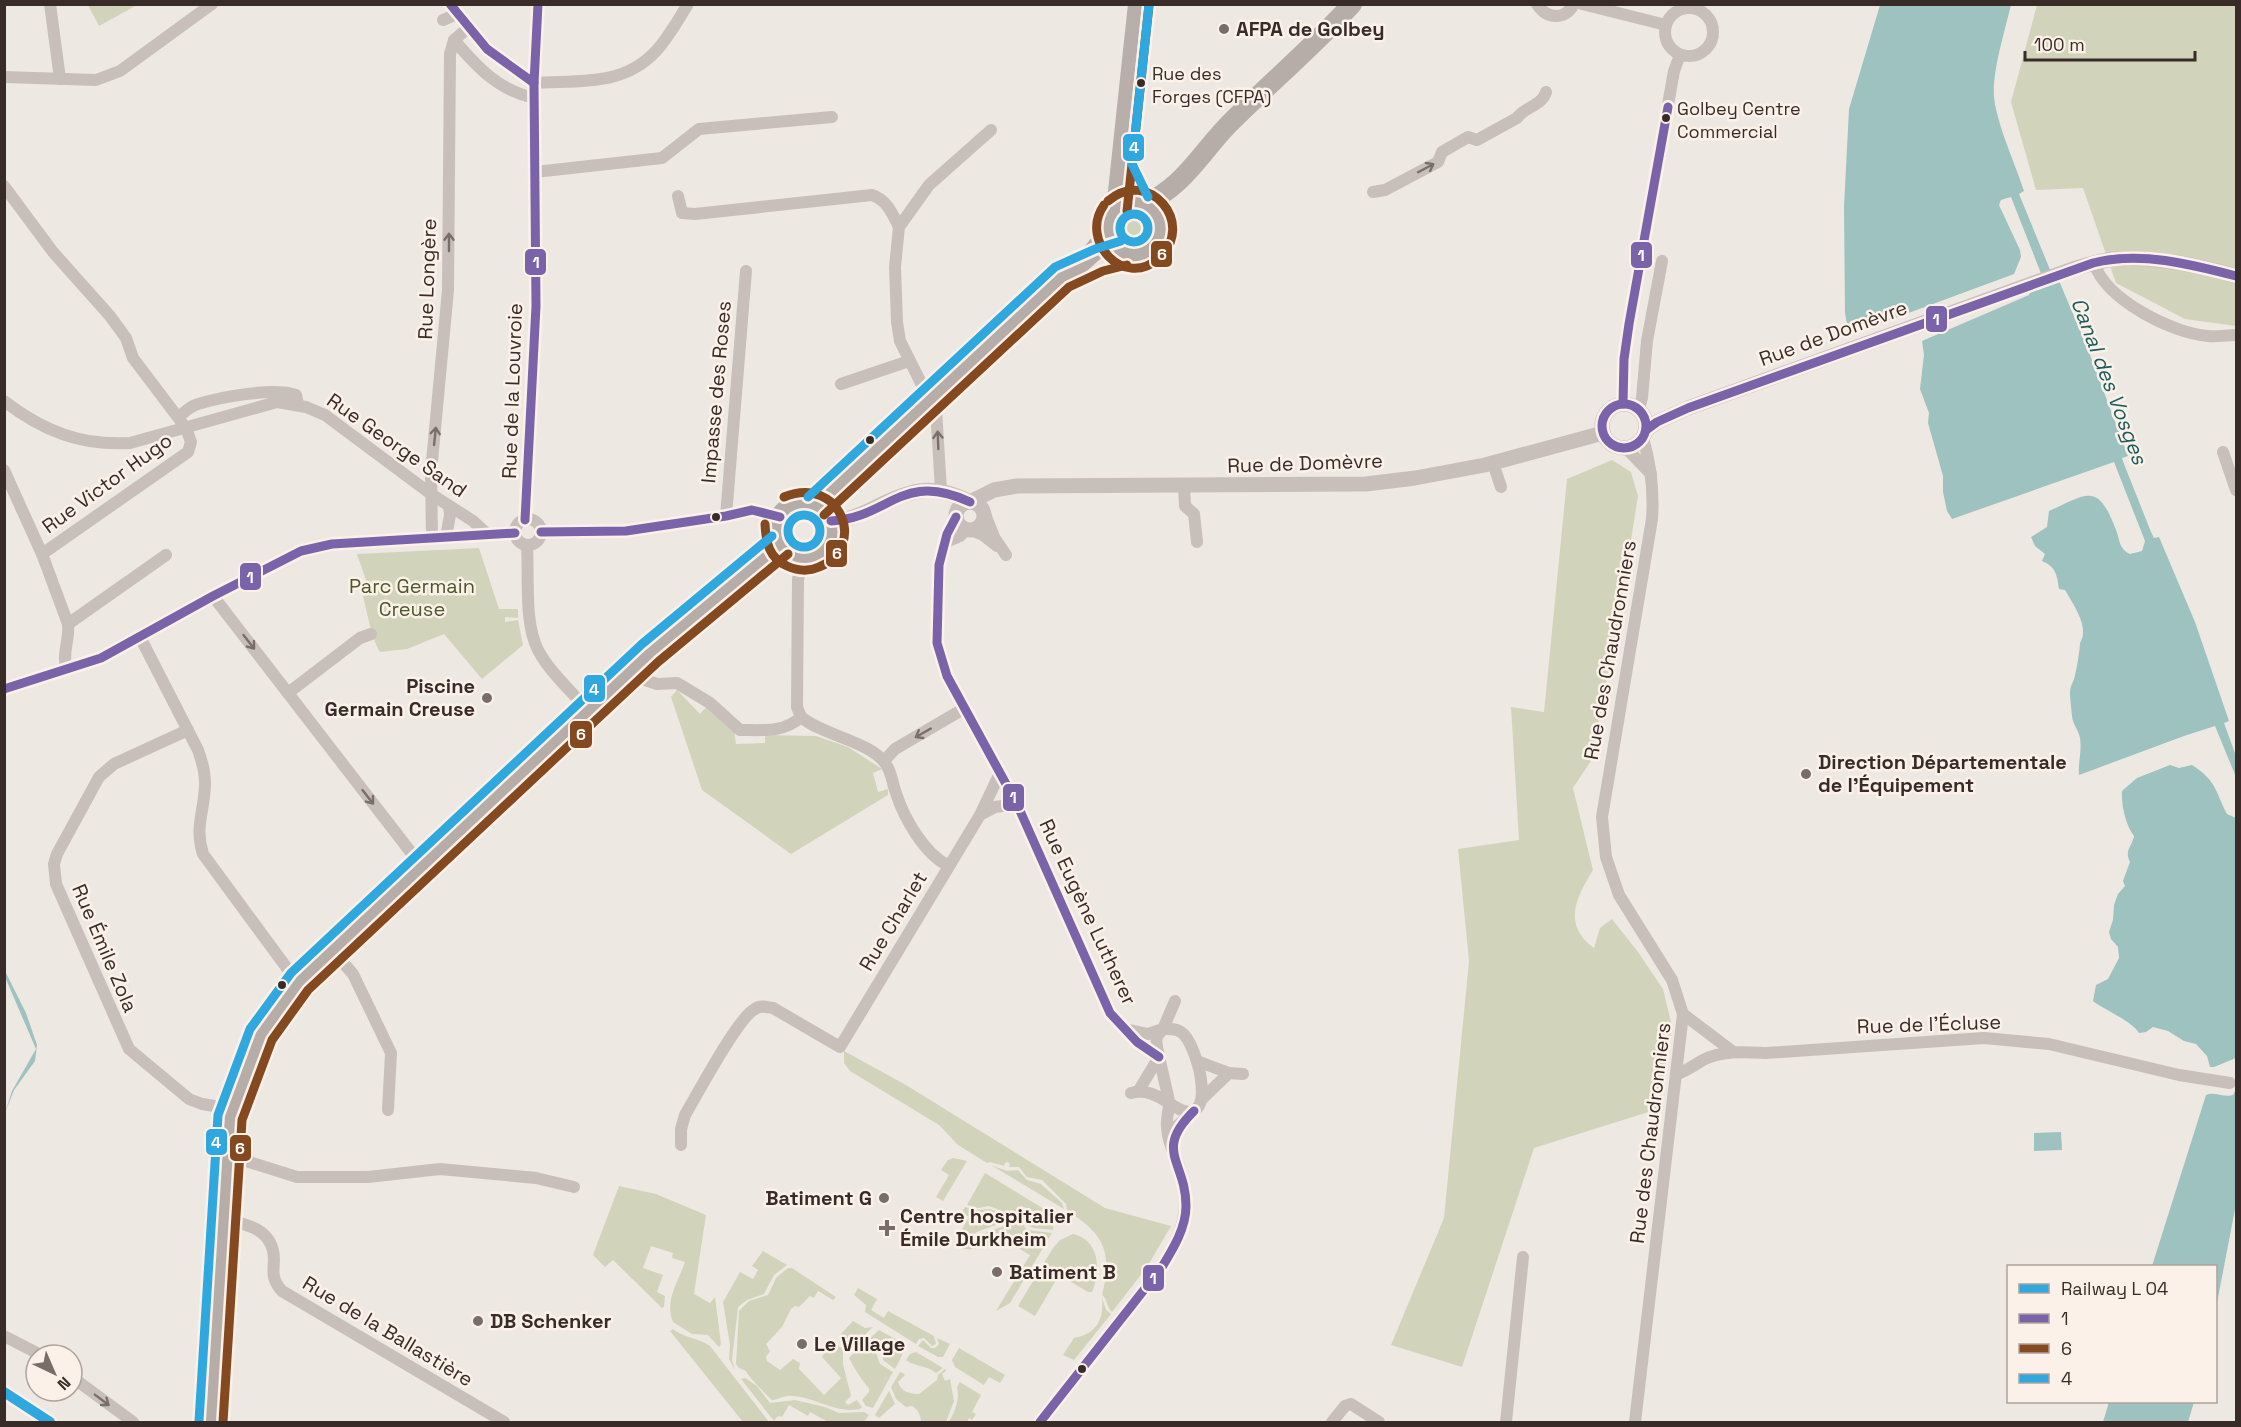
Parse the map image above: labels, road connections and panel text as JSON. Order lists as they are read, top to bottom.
{
  "streets": {
    "street": [
      "Rue Longère",
      "Rue de Domèvre",
      "Rue de la Louvroie",
      "Impasse des Roses",
      "Rue George Sand",
      "Rue Victor Hugo",
      "Rue des Chaudronniers",
      "Rue Eugène Lutherer",
      "Rue Charlet",
      "Rue Émile Zola",
      "Rue de l'Écluse",
      "Rue de la Ballastière"
    ]
  },
  "crossings": [
    ["Rue Longère", "Rue George Sand"],
    ["Rue de Domèvre", "Rue des Chaudronniers"],
    ["Rue de Domèvre", "Rue Eugène Lutherer"],
    ["Rue George Sand", "Rue Victor Hugo"],
    ["Rue des Chaudronniers", "Rue de l'Écluse"],
    ["Rue Eugène Lutherer", "Rue Charlet"]
  ],
  "one_way": ["Rue Longère"],
  "water": ["Canal des Vosges"],
  "parks": ["Parc Germain Creuse"],
  "places": {
    "other": [
      "AFPA de Golbey",
      "Rue des Forges (CFPA)",
      "Golbey Centre Commercial",
      "Piscine Germain Creuse",
      "Direction Départementale de l'Équipement",
      "Batiment G",
      "Batiment B",
      "DB Schenker",
      "Le Village"
    ],
    "health": ["Centre hospitalier Émile Durkheim"]
  },
  "lines": ["transit line 1", "transit line 6", "transit line 4"],
  "legend": [
    "Railway L 04",
    "1",
    "6",
    "4"
  ],
  "scale_bar": "100 m",
  "north": "bottom right"
}
